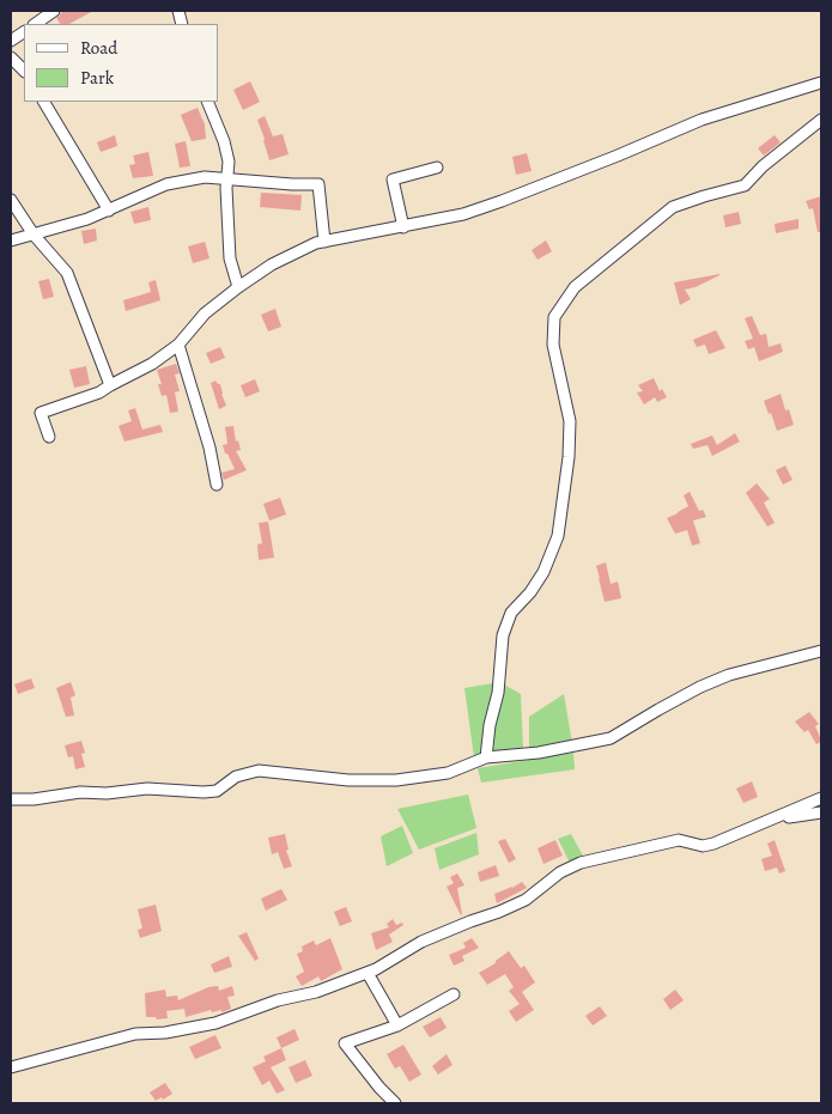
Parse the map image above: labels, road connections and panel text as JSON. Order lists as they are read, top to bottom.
{
  "legend": ["Road", "Park"]
}
